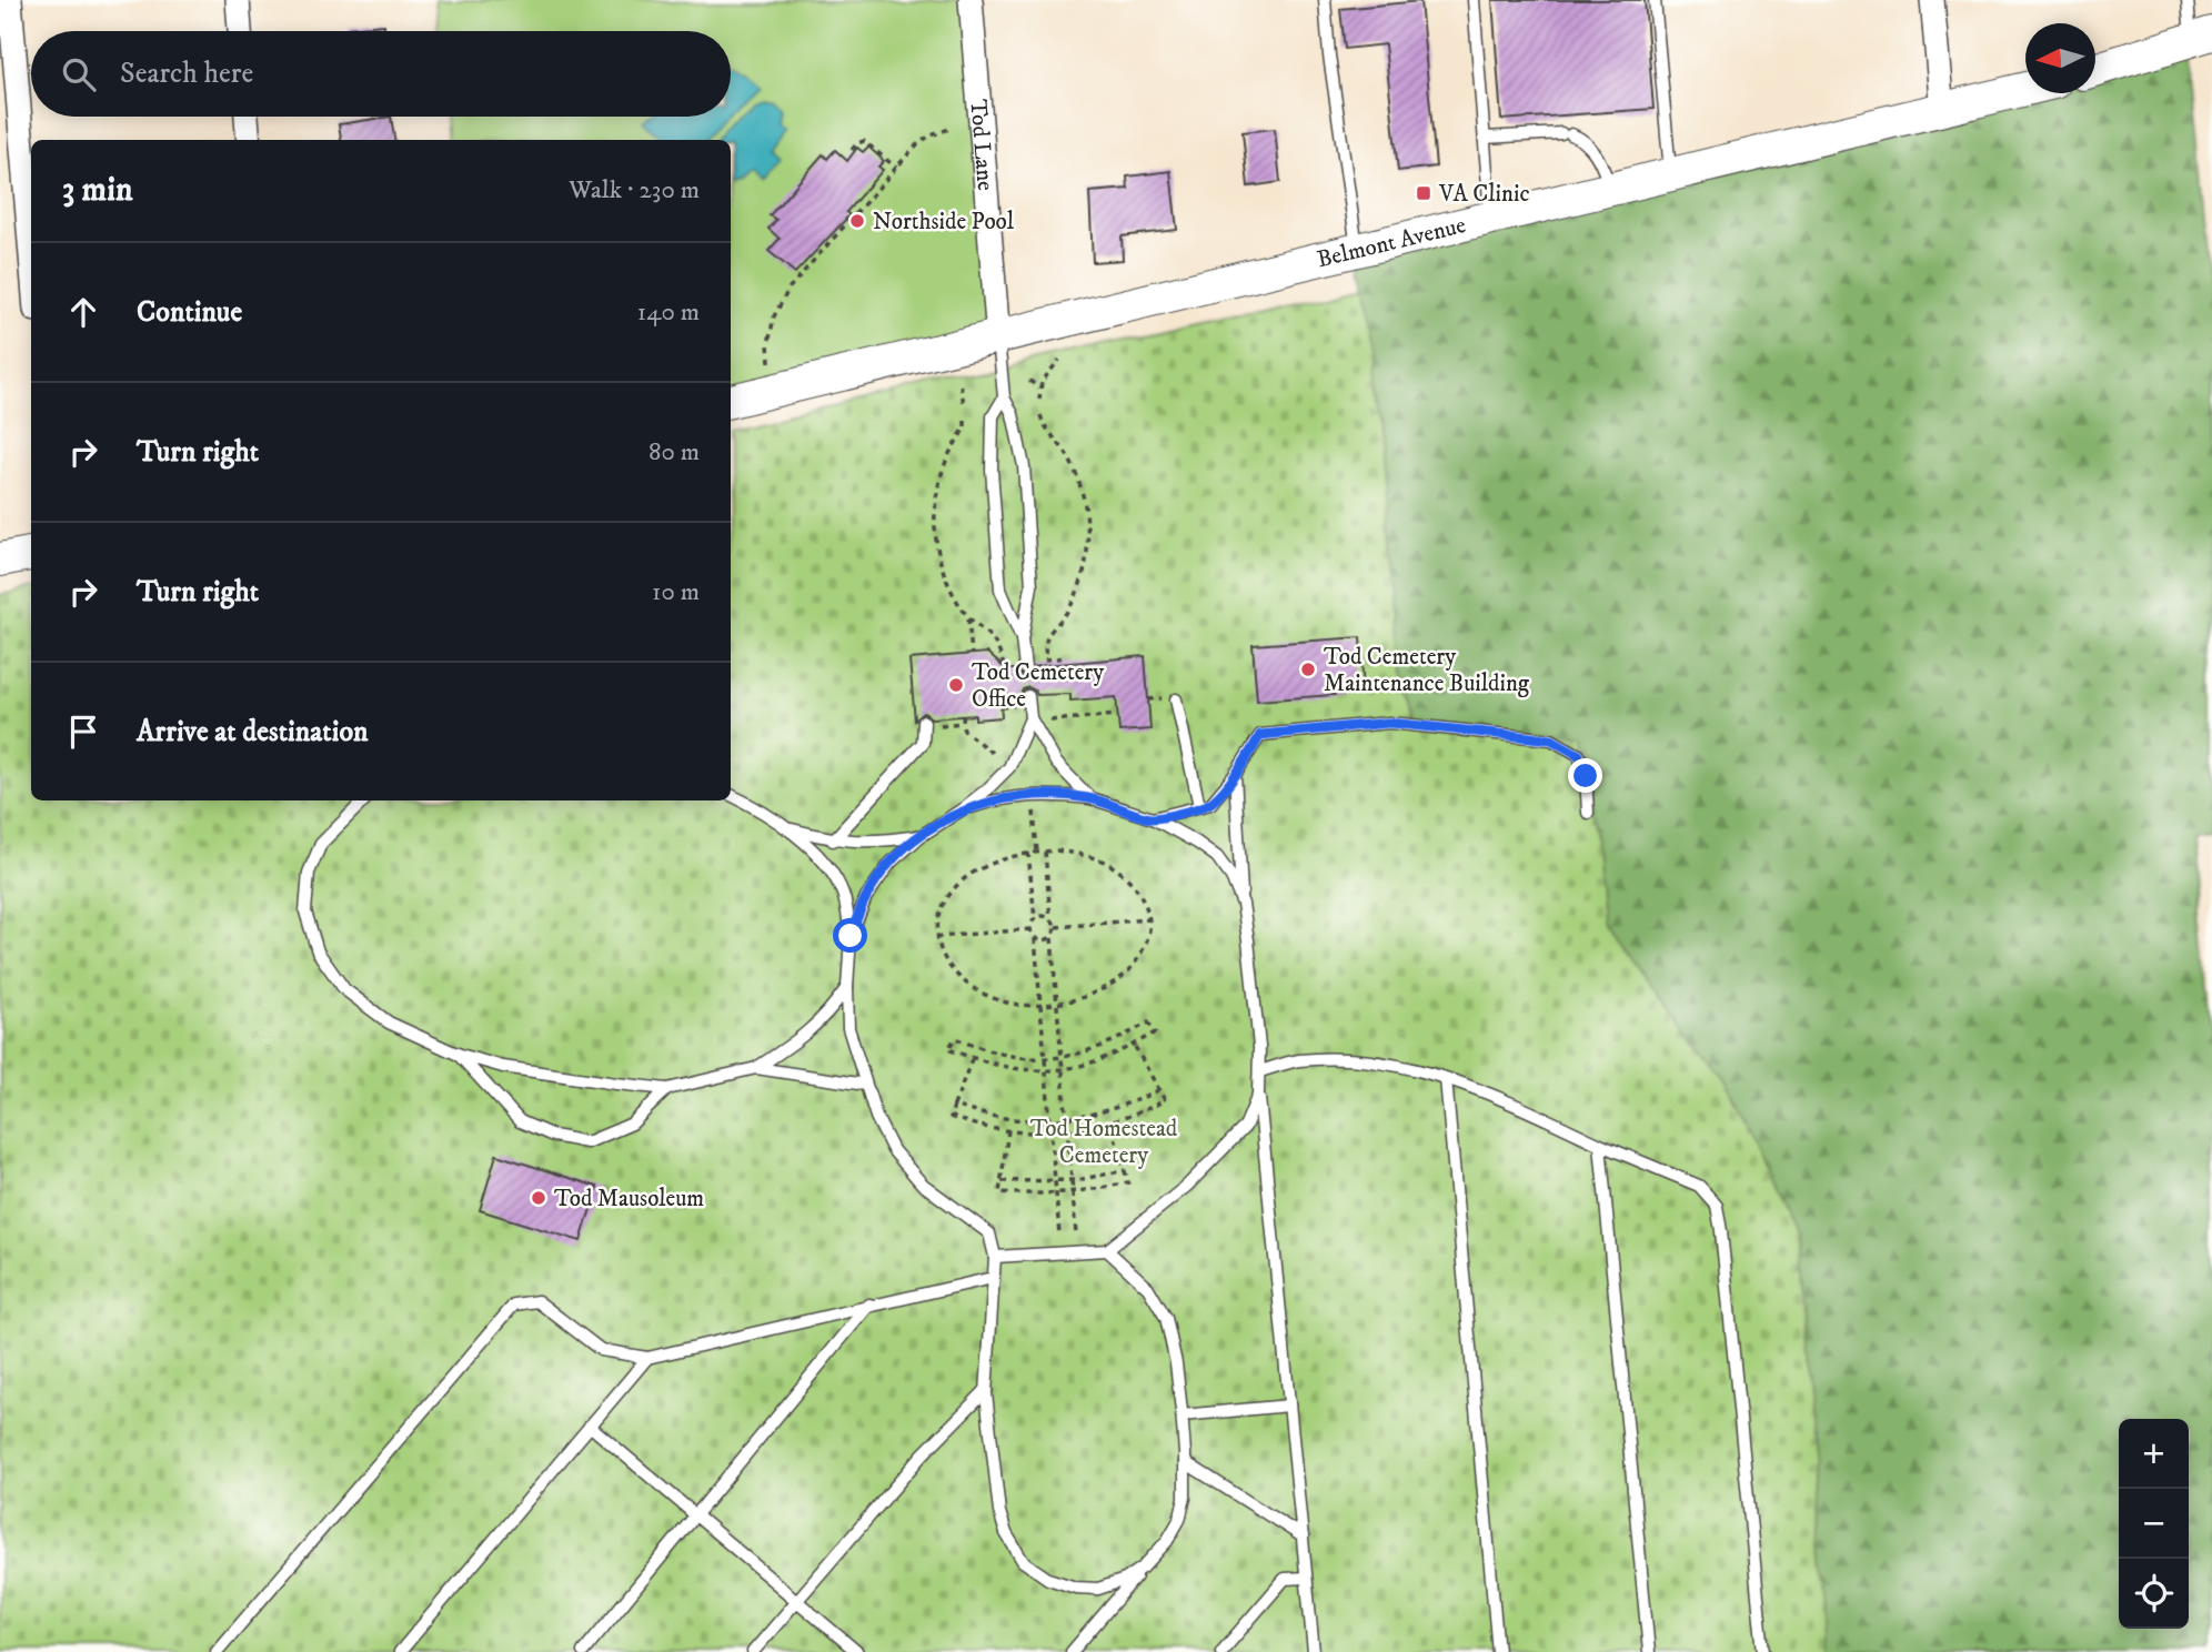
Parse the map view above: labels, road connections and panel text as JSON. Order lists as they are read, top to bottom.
{
  "streets": {
    "main road": ["Belmont Avenue"],
    "street": ["Tod Lane"]
  },
  "crossings": [
    ["Tod Lane", "Belmont Avenue"]
  ],
  "parks": ["Tod Homestead Cemetery"],
  "places": {
    "transit": ["VA Clinic"],
    "other": [
      "Northside Pool",
      "Tod Cemetery Maintenance Building",
      "Tod Cemetery Office",
      "Tod Mausoleum"
    ]
  },
  "north": "left",
  "page": {
    "search": "Search here",
    "heading": ["3 min", "Walk · 230 m"],
    "list": [
      ["Continue", "140 m"],
      ["Turn right", "80 m"],
      ["Turn right", "10 m"],
      "Arrive at destination"
    ],
    "map_buttons": ["+", "−"]
  }
}
